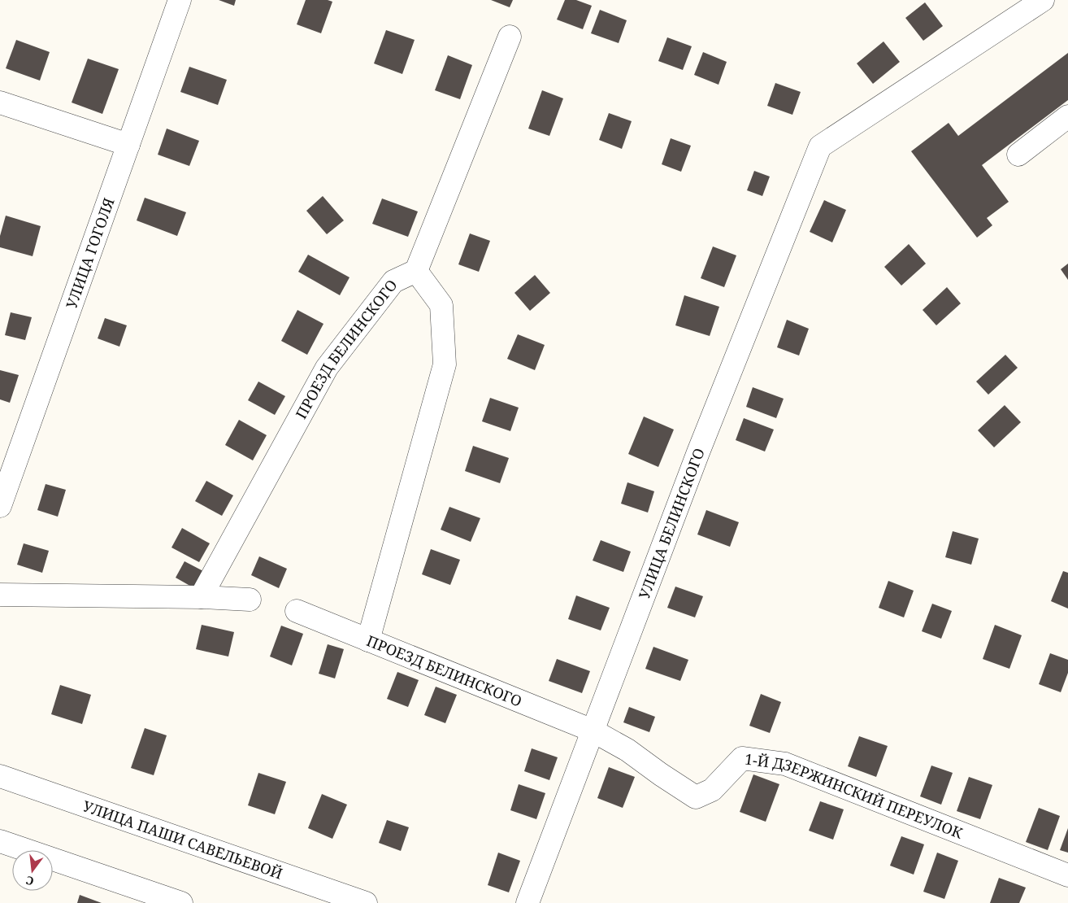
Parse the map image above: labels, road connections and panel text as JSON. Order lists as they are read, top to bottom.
{
  "streets": {
    "street": [
      "УЛИЦА ГОГОЛЯ",
      "ПРОЕЗД БЕЛИНСКОГО",
      "УЛИЦА БЕЛИНСКОГО",
      "1-Й ДЗЕРЖИНСКИЙ ПЕРЕУЛОК",
      "УЛИЦА ПАШИ САВЕЛЬЕВОЙ"
    ]
  },
  "crossings": [
    ["ПРОЕЗД БЕЛИНСКОГО", "УЛИЦА БЕЛИНСКОГО"],
    ["ПРОЕЗД БЕЛИНСКОГО", "1-Й ДЗЕРЖИНСКИЙ ПЕРЕУЛОК"],
    ["УЛИЦА БЕЛИНСКОГО", "1-Й ДЗЕРЖИНСКИЙ ПЕРЕУЛОК"]
  ],
  "north": "bottom"
}
